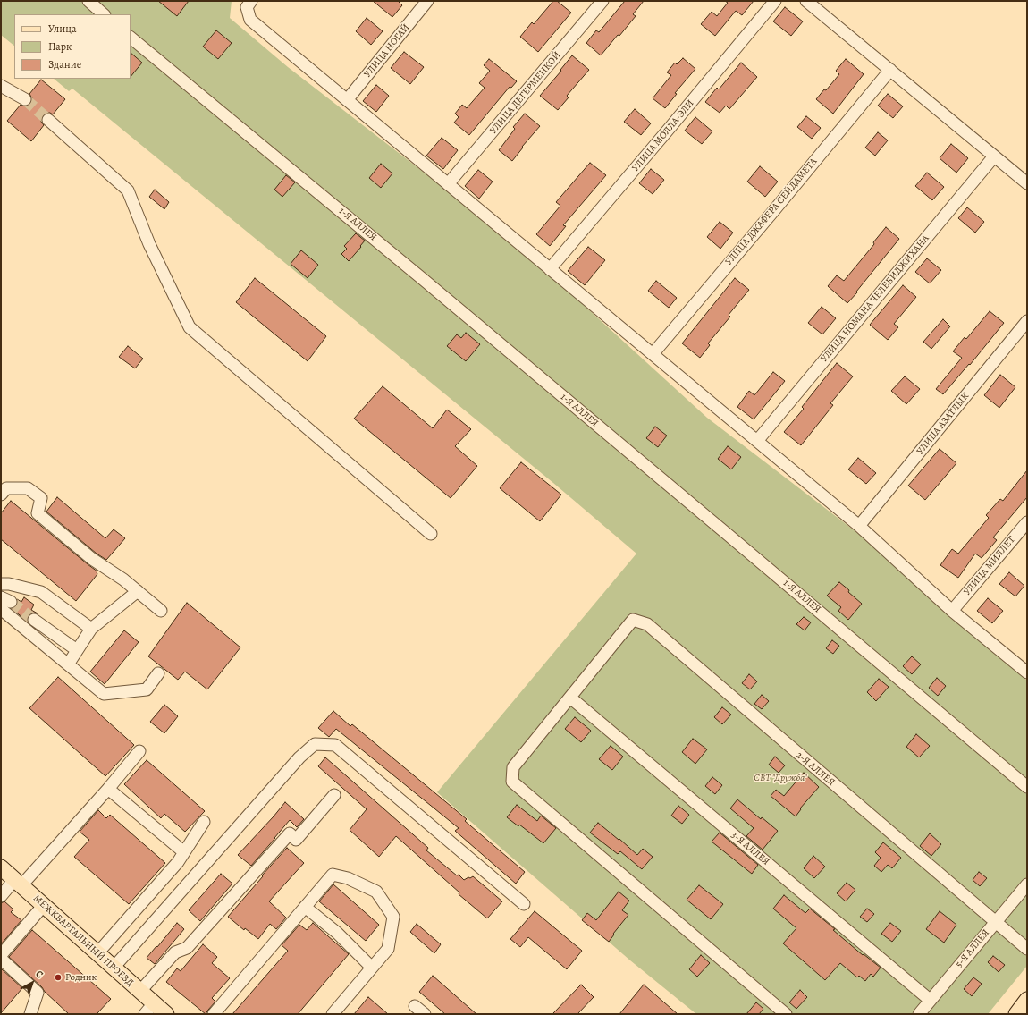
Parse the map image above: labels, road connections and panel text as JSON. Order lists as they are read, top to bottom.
{
  "streets": {
    "main road": ["МЕЖКВАРТАЛЬНЫЙ ПРОЕЗД"],
    "street": [
      "УЛИЦА НОГАЙ",
      "УЛИЦА ДЕГЕРМЕНКОЙ",
      "УЛИЦА МОЛЛА-ЭЛИ",
      "УЛИЦА ДЖАФЕРА СЕЙДАМЕТА",
      "1-Я АЛЛЕЯ",
      "УЛИЦА НОМАНА ЧЕЛЕБИДЖИХАНА",
      "УЛИЦА АЗАТЛЫК",
      "УЛИЦА МИЛЛЕТ",
      "2-Я АЛЛЕЯ",
      "3-Я АЛЛЕЯ",
      "5-Я АЛЛЕЯ"
    ]
  },
  "crossings": [
    ["2-Я АЛЛЕЯ", "3-Я АЛЛЕЯ"],
    ["2-Я АЛЛЕЯ", "5-Я АЛЛЕЯ"],
    ["3-Я АЛЛЕЯ", "5-Я АЛЛЕЯ"]
  ],
  "parks": ["СВТ \"Дружба\""],
  "places": ["Родник"],
  "legend": ["Улица", "Парк", "Здание"],
  "north": "top right"
}
